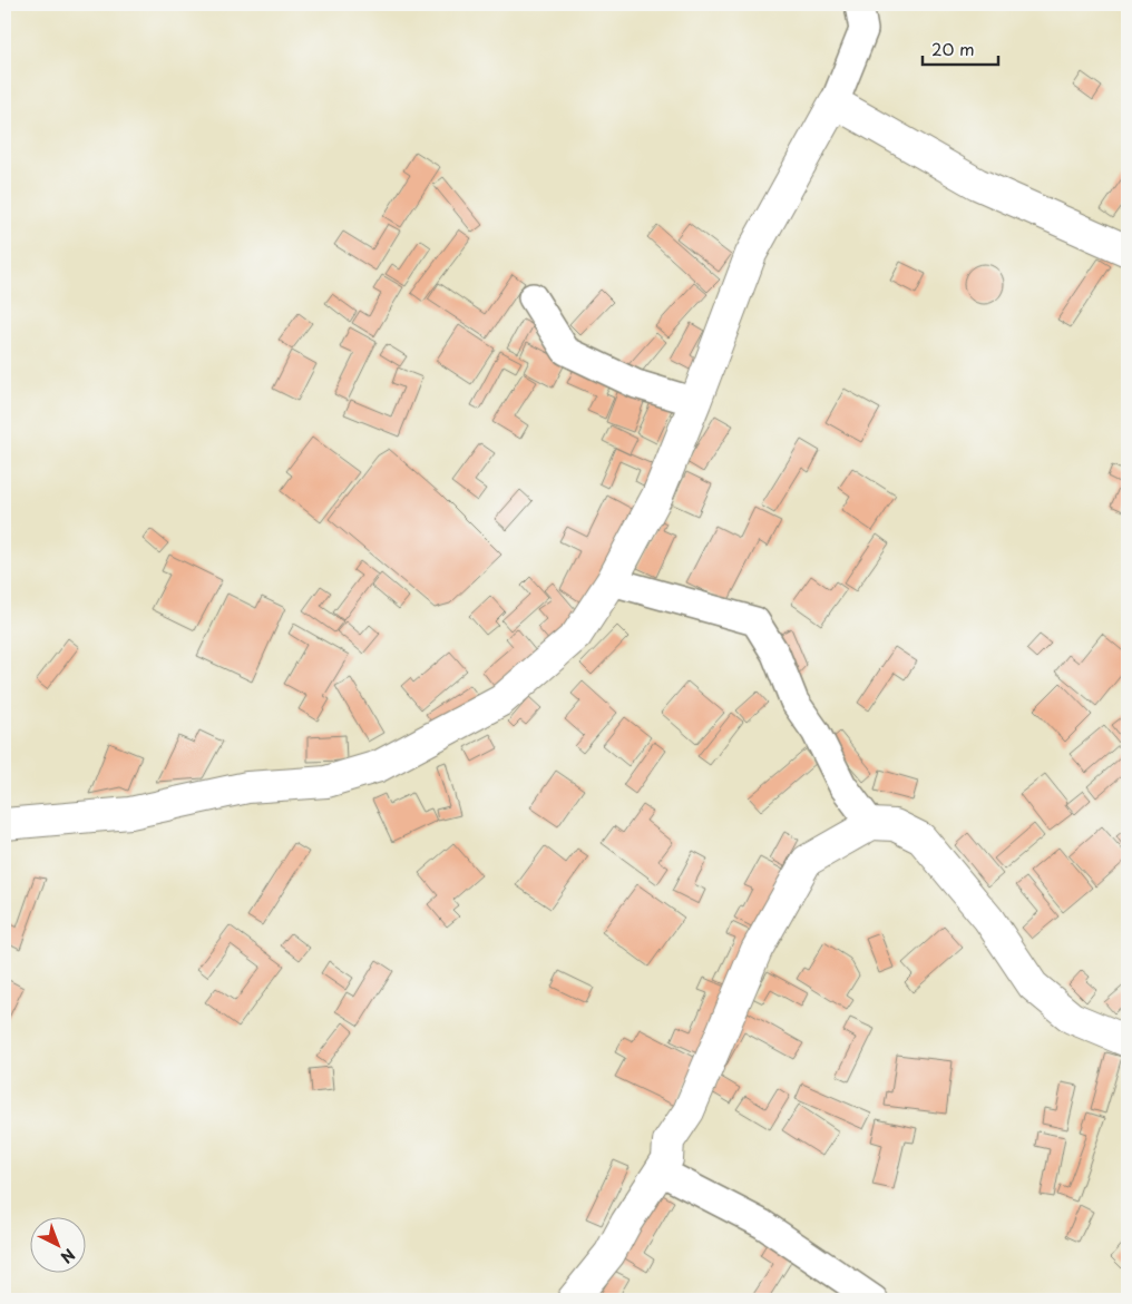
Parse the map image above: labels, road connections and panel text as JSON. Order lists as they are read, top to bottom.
{
  "scale_bar": "20 m",
  "north": "bottom right"
}
